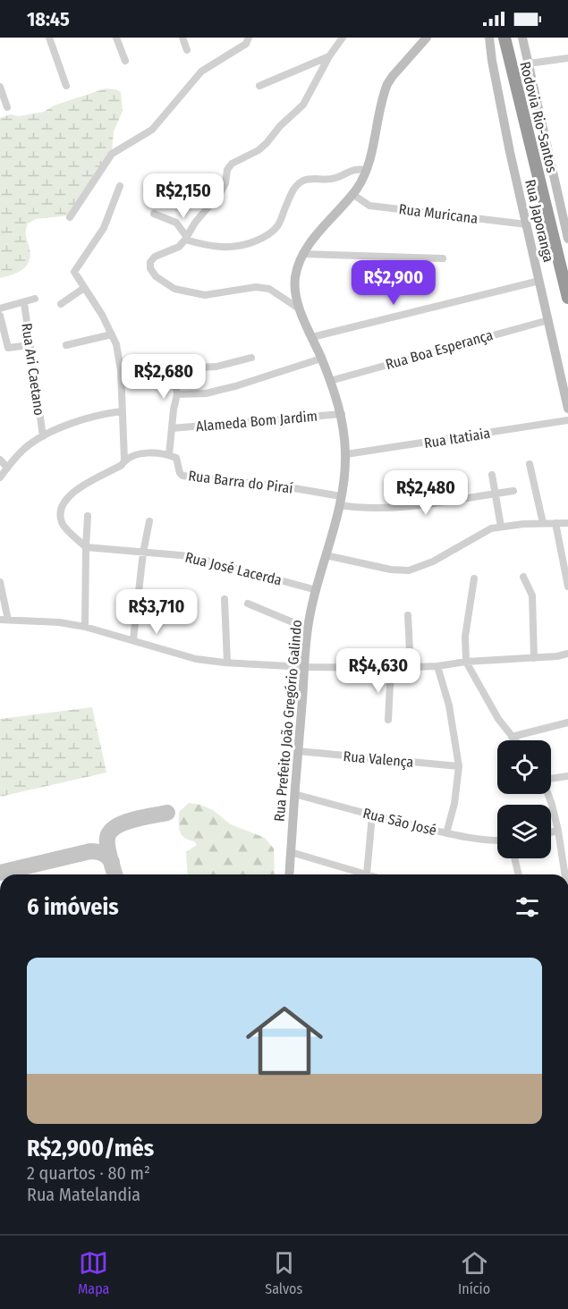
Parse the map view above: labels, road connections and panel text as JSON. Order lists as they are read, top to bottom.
{
  "streets": {
    "highway": ["Rodovia Rio-Santos"],
    "main road": ["Rua Japoranga", "Rua Prefeito João Gregório Galindo"],
    "street": [
      "Rua Muricana",
      "Rua Boa Esperança",
      "Rua Ari Caetano",
      "Alameda Bom Jardim",
      "Rua Itatiaia",
      "Rua Barra do Piraí",
      "Rua José Lacerda",
      "Rua Valença",
      "Rua São José"
    ]
  },
  "crossings": [
    ["Rua Muricana", "Rua Japoranga"],
    ["Rua Muricana", "Rua Prefeito João Gregório Galindo"],
    ["Rua Japoranga", "Rua Boa Esperança"],
    ["Rua Boa Esperança", "Rua Prefeito João Gregório Galindo"],
    ["Alameda Bom Jardim", "Rua Prefeito João Gregório Galindo"],
    ["Rua Itatiaia", "Rua Prefeito João Gregório Galindo"],
    ["Rua Barra do Piraí", "Rua Prefeito João Gregório Galindo"],
    ["Rua José Lacerda", "Rua Prefeito João Gregório Galindo"],
    ["Rua Prefeito João Gregório Galindo", "Rua Valença"],
    ["Rua Prefeito João Gregório Galindo", "Rua São José"]
  ],
  "page": {
    "status": "18:45",
    "price": [
      "R$2,150",
      "R$2,900",
      "R$2,680",
      "R$2,480",
      "R$3,710",
      "R$4,630"
    ],
    "heading": "6 imóveis",
    "list": [
      {
        "name": "R$2,900/mês",
        "note": "2 quartos · 80 m² · Rua Matelandia"
      }
    ],
    "tabs": ["Mapa", "Salvos", "Início"]
  }
}
